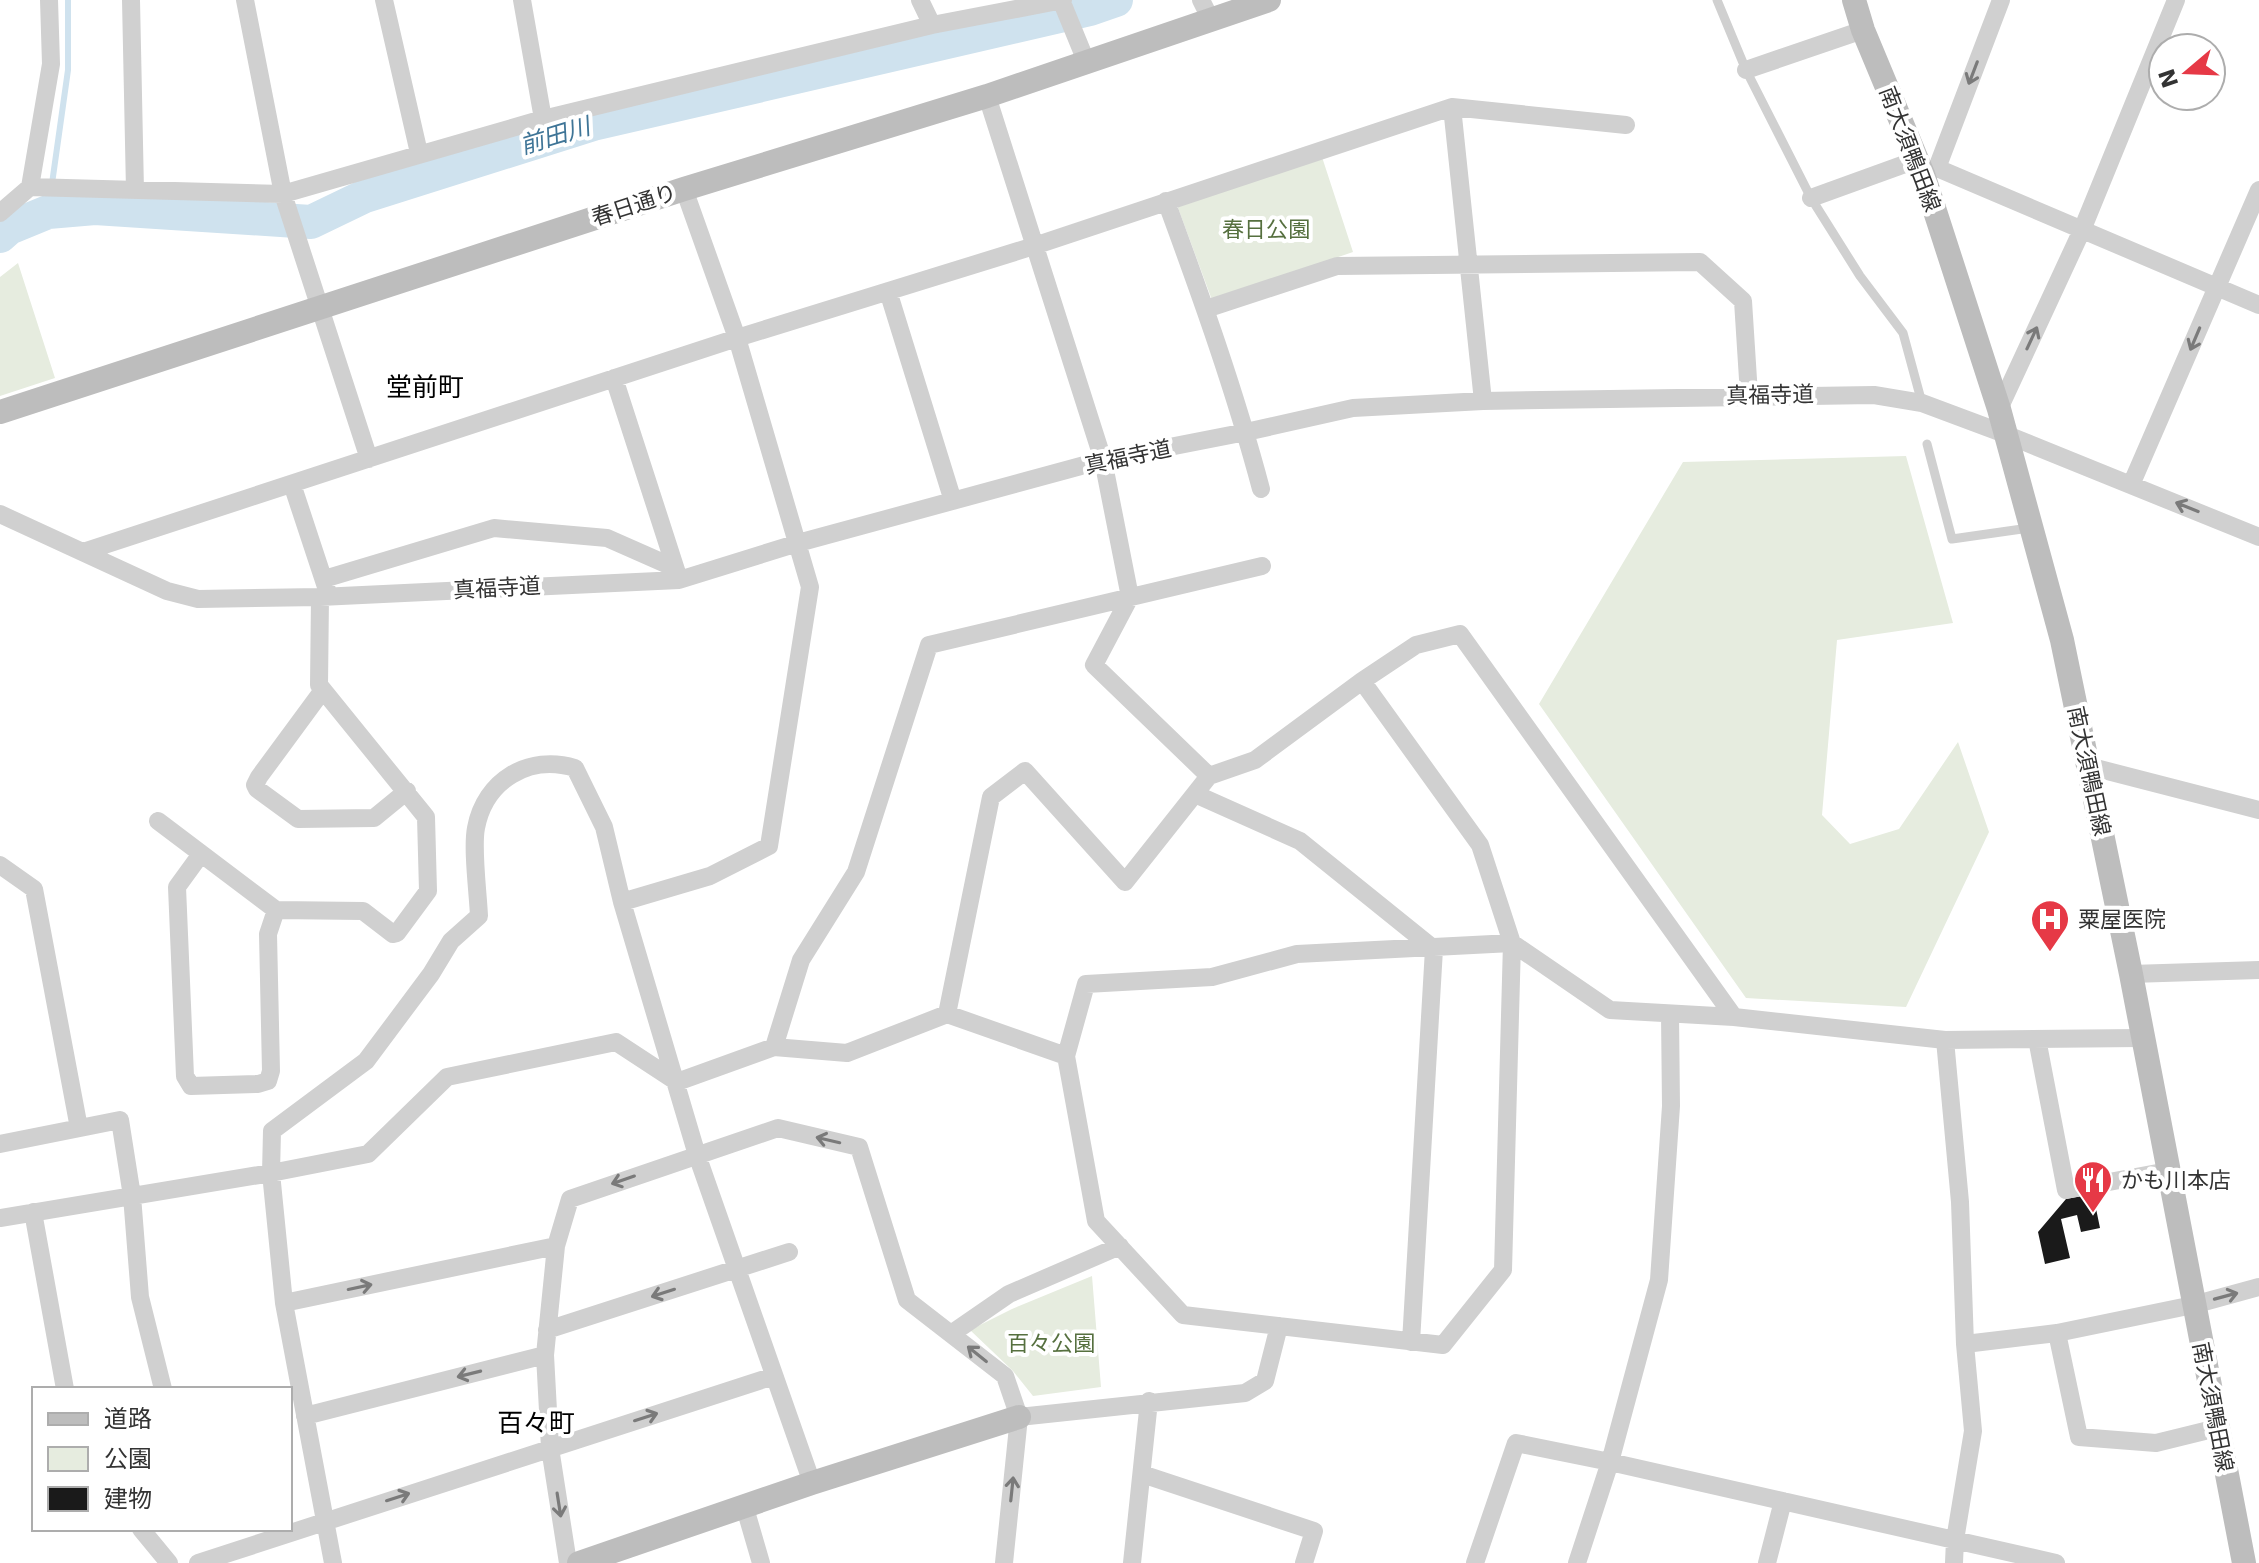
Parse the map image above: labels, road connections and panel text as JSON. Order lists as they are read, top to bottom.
{
  "streets": {
    "street": ["南大須鴨田線", "春日通り", "真福寺道"]
  },
  "crossings": [
    ["南大須鴨田線", "真福寺道"]
  ],
  "districts": ["堂前町", "百々町"],
  "water": ["前田川"],
  "parks": ["春日公園", "百々公園"],
  "places": {
    "hospital": ["粟屋医院"],
    "restaurant": ["かも川本店"]
  },
  "legend": ["道路", "公園", "建物"],
  "north": "left"
}
